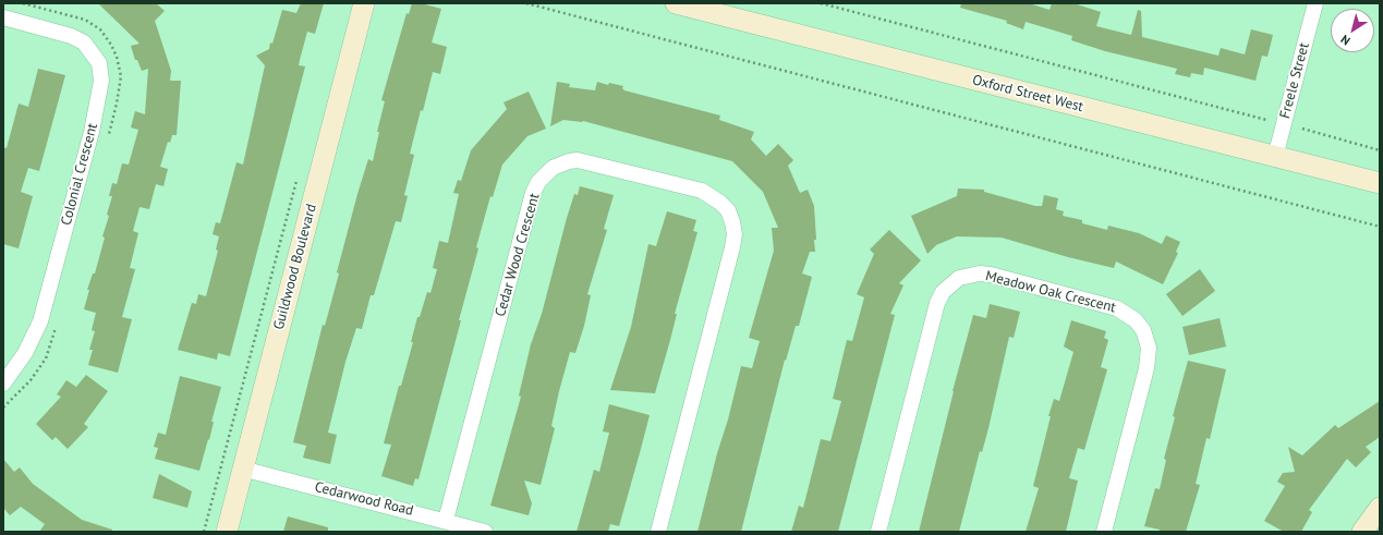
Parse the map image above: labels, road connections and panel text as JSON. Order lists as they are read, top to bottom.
{
  "streets": {
    "main road": ["Oxford Street West", "Guildwood Boulevard"],
    "street": [
      "Freele Street",
      "Colonial Crescent",
      "Cedar Wood Crescent",
      "Meadow Oak Crescent",
      "Cedarwood Road"
    ]
  },
  "crossings": [
    ["Freele Street", "Oxford Street West"],
    ["Cedar Wood Crescent", "Cedarwood Road"],
    ["Guildwood Boulevard", "Cedarwood Road"]
  ],
  "north": "bottom left"
}
